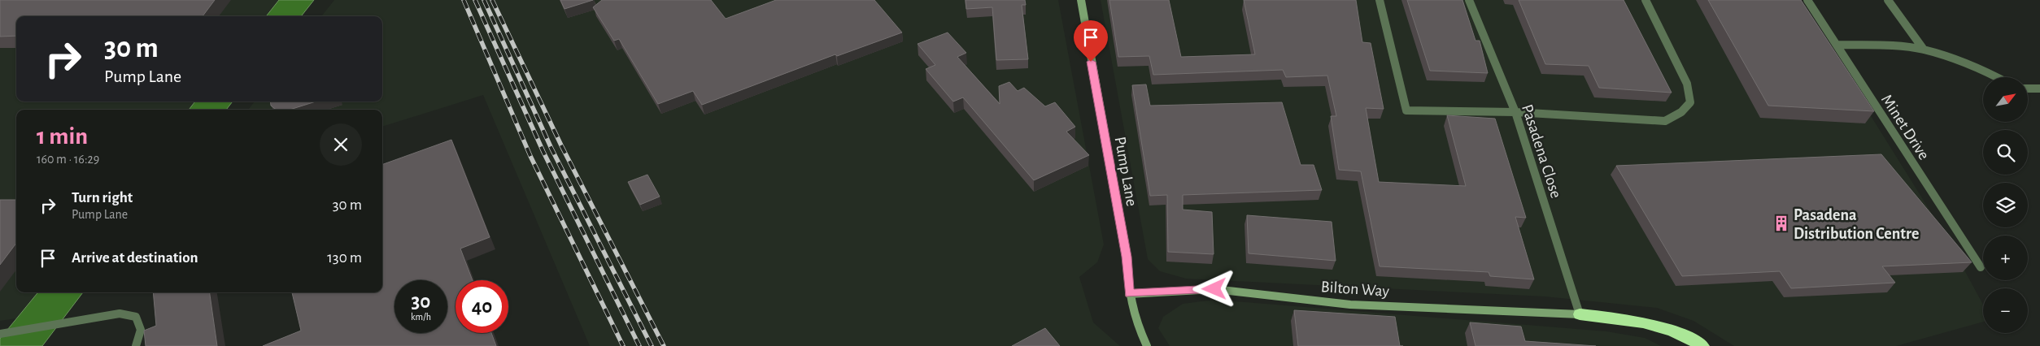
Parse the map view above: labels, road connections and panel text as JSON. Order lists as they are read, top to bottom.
{
  "streets": {
    "street": [
      "Minet Drive",
      "Pasadena Close",
      "Pump Lane",
      "Bilton Way"
    ]
  },
  "crossings": [
    ["Pasadena Close", "Bilton Way"],
    ["Pump Lane", "Bilton Way"]
  ],
  "places": {
    "building": ["Pasadena Distribution Centre"]
  },
  "north": "top right",
  "page": {
    "turn": ["30 m", "Pump Lane"],
    "map_buttons": ["+", "−"],
    "heading": ["1 min", "160 m · 16:29"],
    "list": [
      {
        "name": "Turn right",
        "note": "Pump Lane",
        "value": "30 m"
      },
      {
        "name": "Arrive at destination",
        "value": "130 m"
      }
    ],
    "speed": "30 km/h",
    "limit": "40"
  }
}
